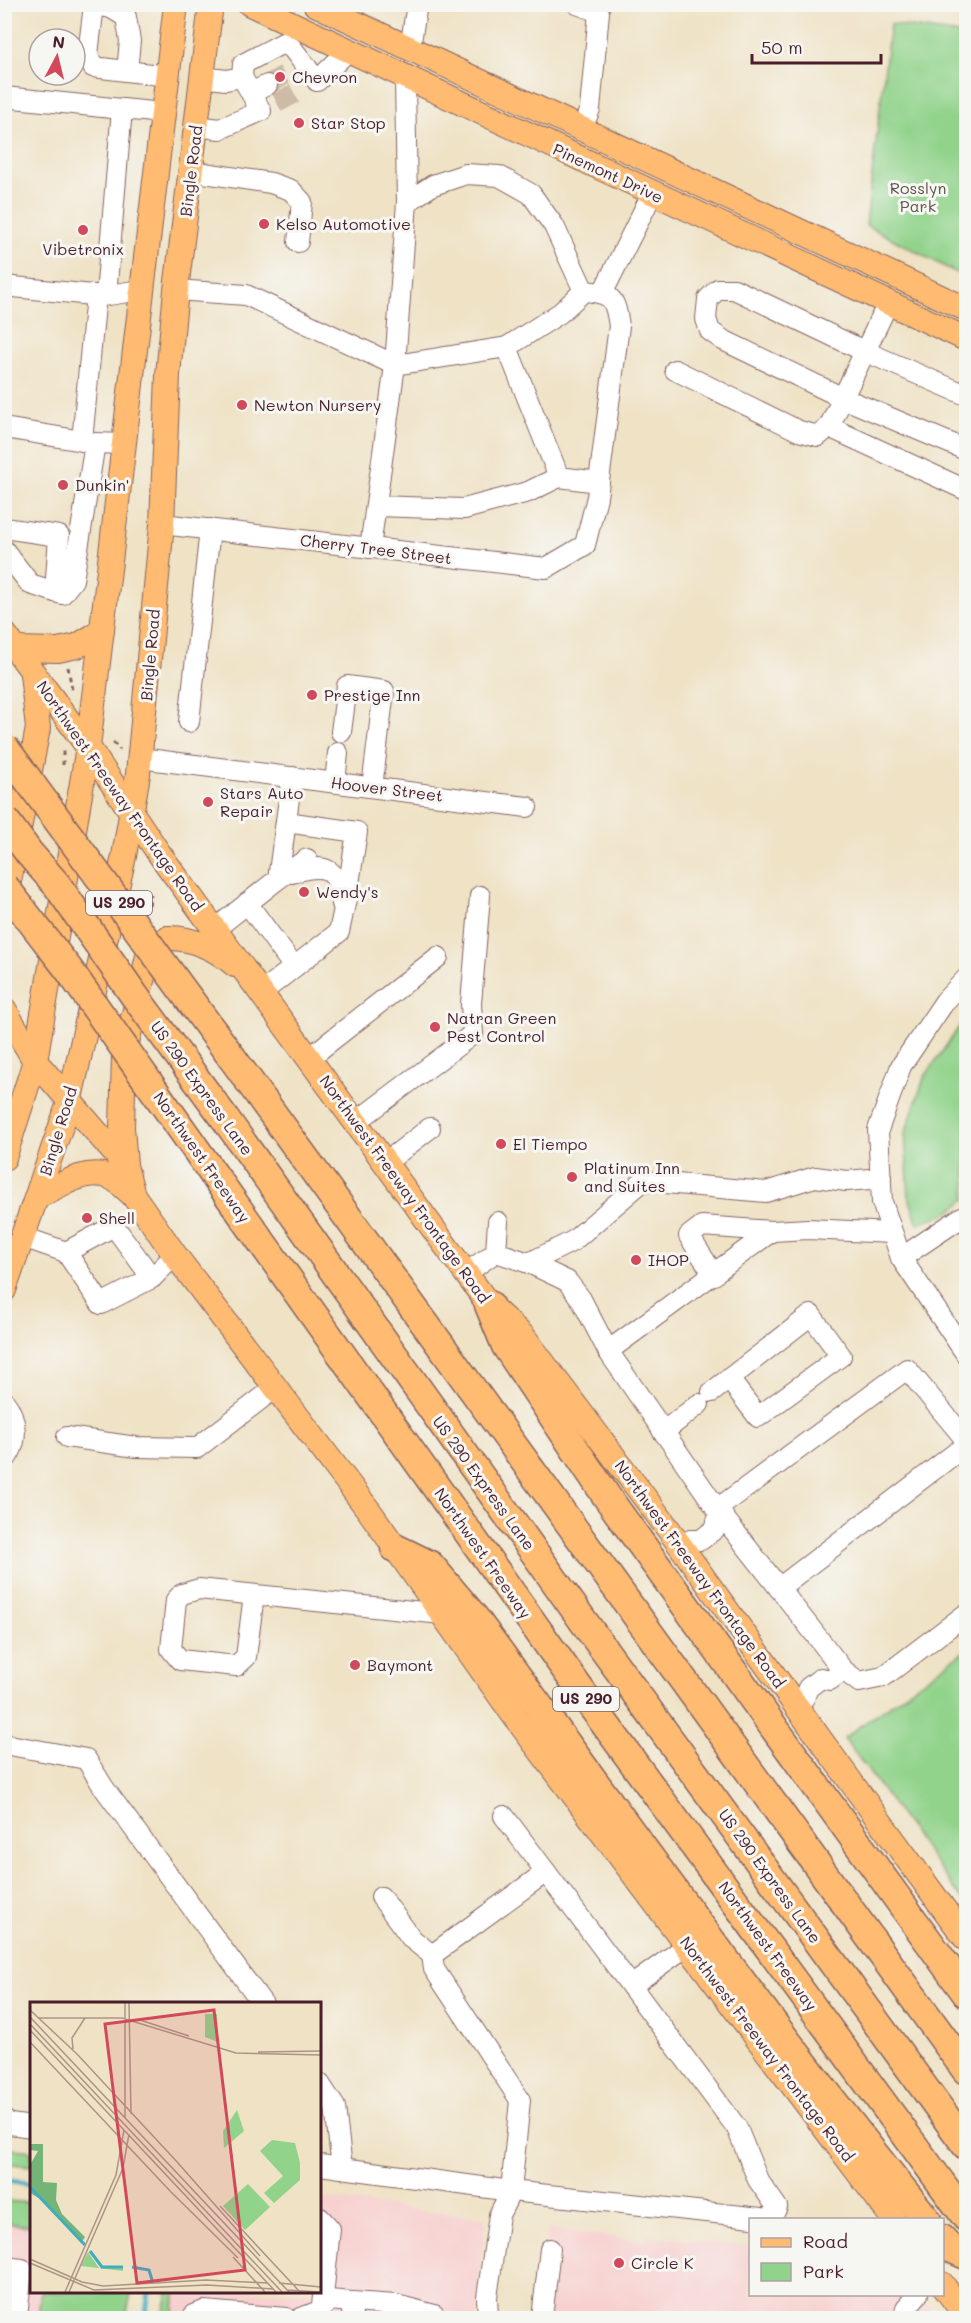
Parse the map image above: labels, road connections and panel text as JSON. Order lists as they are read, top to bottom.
{
  "streets": {
    "highway": ["US 290", "US 290 Express Lane", "Northwest Freeway"],
    "main road": ["Bingle Road", "Pinemont Drive", "Northwest Freeway Frontage Road"],
    "street": ["Cherry Tree Street", "Hoover Street"]
  },
  "crossings": [
    ["Bingle Road", "Cherry Tree Street"],
    ["Bingle Road", "Hoover Street"],
    ["Bingle Road", "Northwest Freeway Frontage Road"]
  ],
  "parks": ["Rosslyn Park"],
  "places": [
    "Chevron",
    "Star Stop",
    "Kelso Automotive",
    "Vibetronix",
    "Newton Nursery",
    "Dunkin'",
    "Prestige Inn",
    "Stars Auto Repair",
    "Wendy's",
    "Natran Green Pest Control",
    "El Tiempo",
    "Platinum Inn and Suites",
    "Shell",
    "IHOP",
    "Baymont",
    "Circle K"
  ],
  "legend": ["Road", "Park"],
  "scale_bar": "50 m",
  "north": "top"
}
